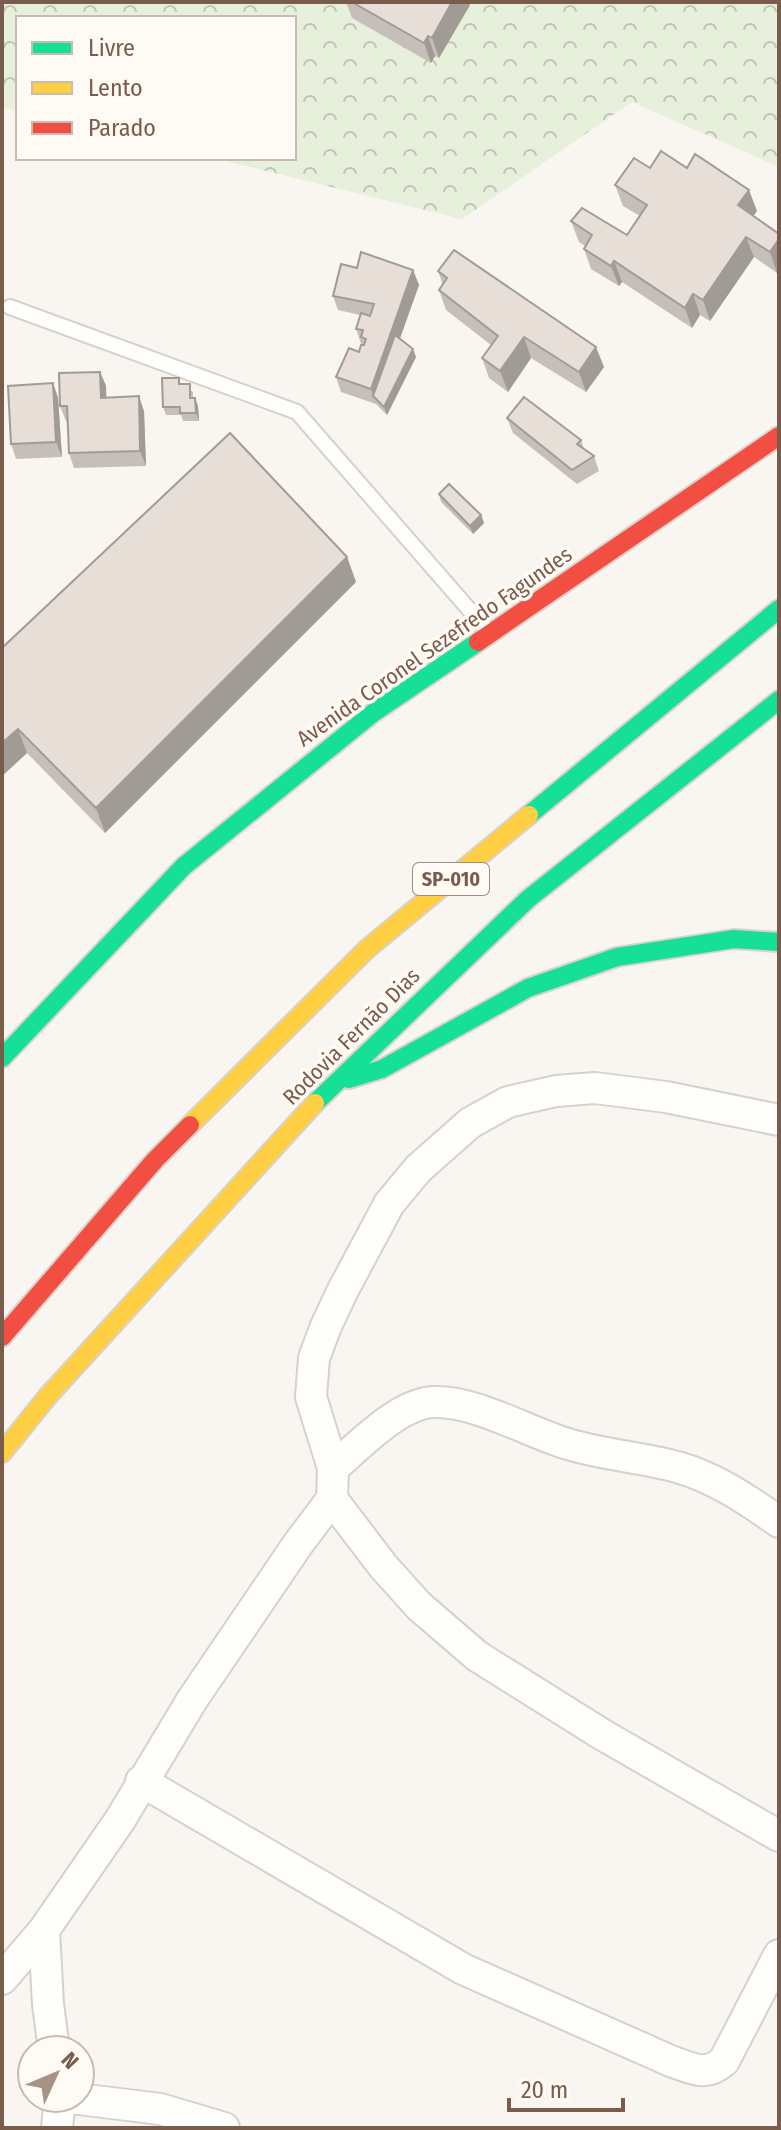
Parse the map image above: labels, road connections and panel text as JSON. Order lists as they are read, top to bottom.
{
  "streets": {
    "main road": ["Avenida Coronel Sezefredo Fagundes", "SP-010", "Rodovia Fernão Dias"]
  },
  "legend": ["Livre", "Lento", "Parado"],
  "scale_bar": "20 m",
  "north": "top right"
}
